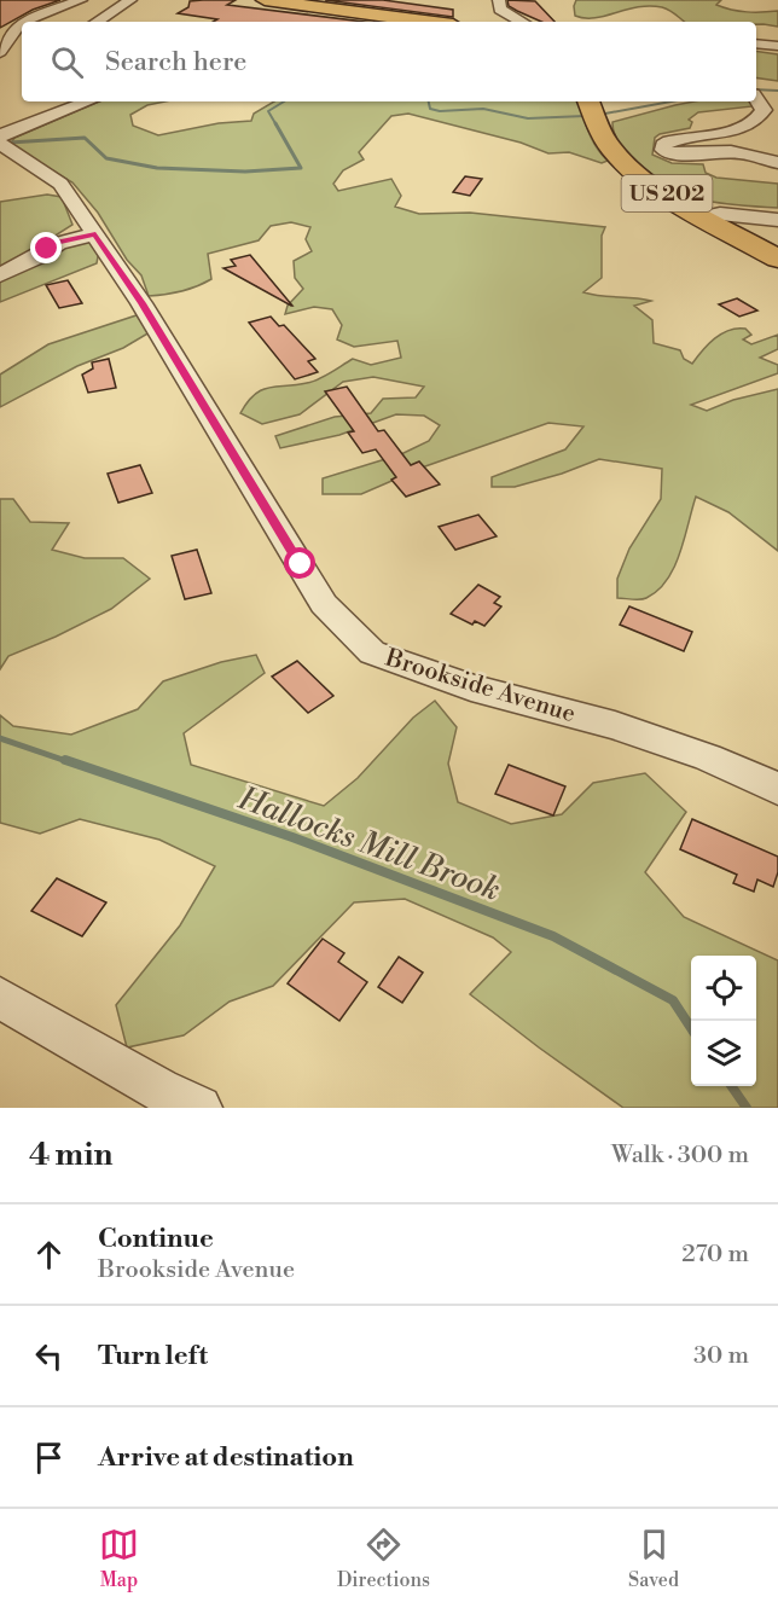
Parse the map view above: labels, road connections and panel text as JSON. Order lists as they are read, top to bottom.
{
  "streets": {
    "highway": ["US 202"],
    "street": ["Brookside Avenue"]
  },
  "water": ["Hallocks Mill Brook"],
  "page": {
    "search": "Search here",
    "heading": ["4 min", "Walk · 300 m"],
    "list": [
      ["Continue", "Brookside Avenue", "270 m"],
      ["Turn left", "30 m"],
      "Arrive at destination"
    ],
    "nav": ["Map", "Directions", "Saved"]
  }
}
